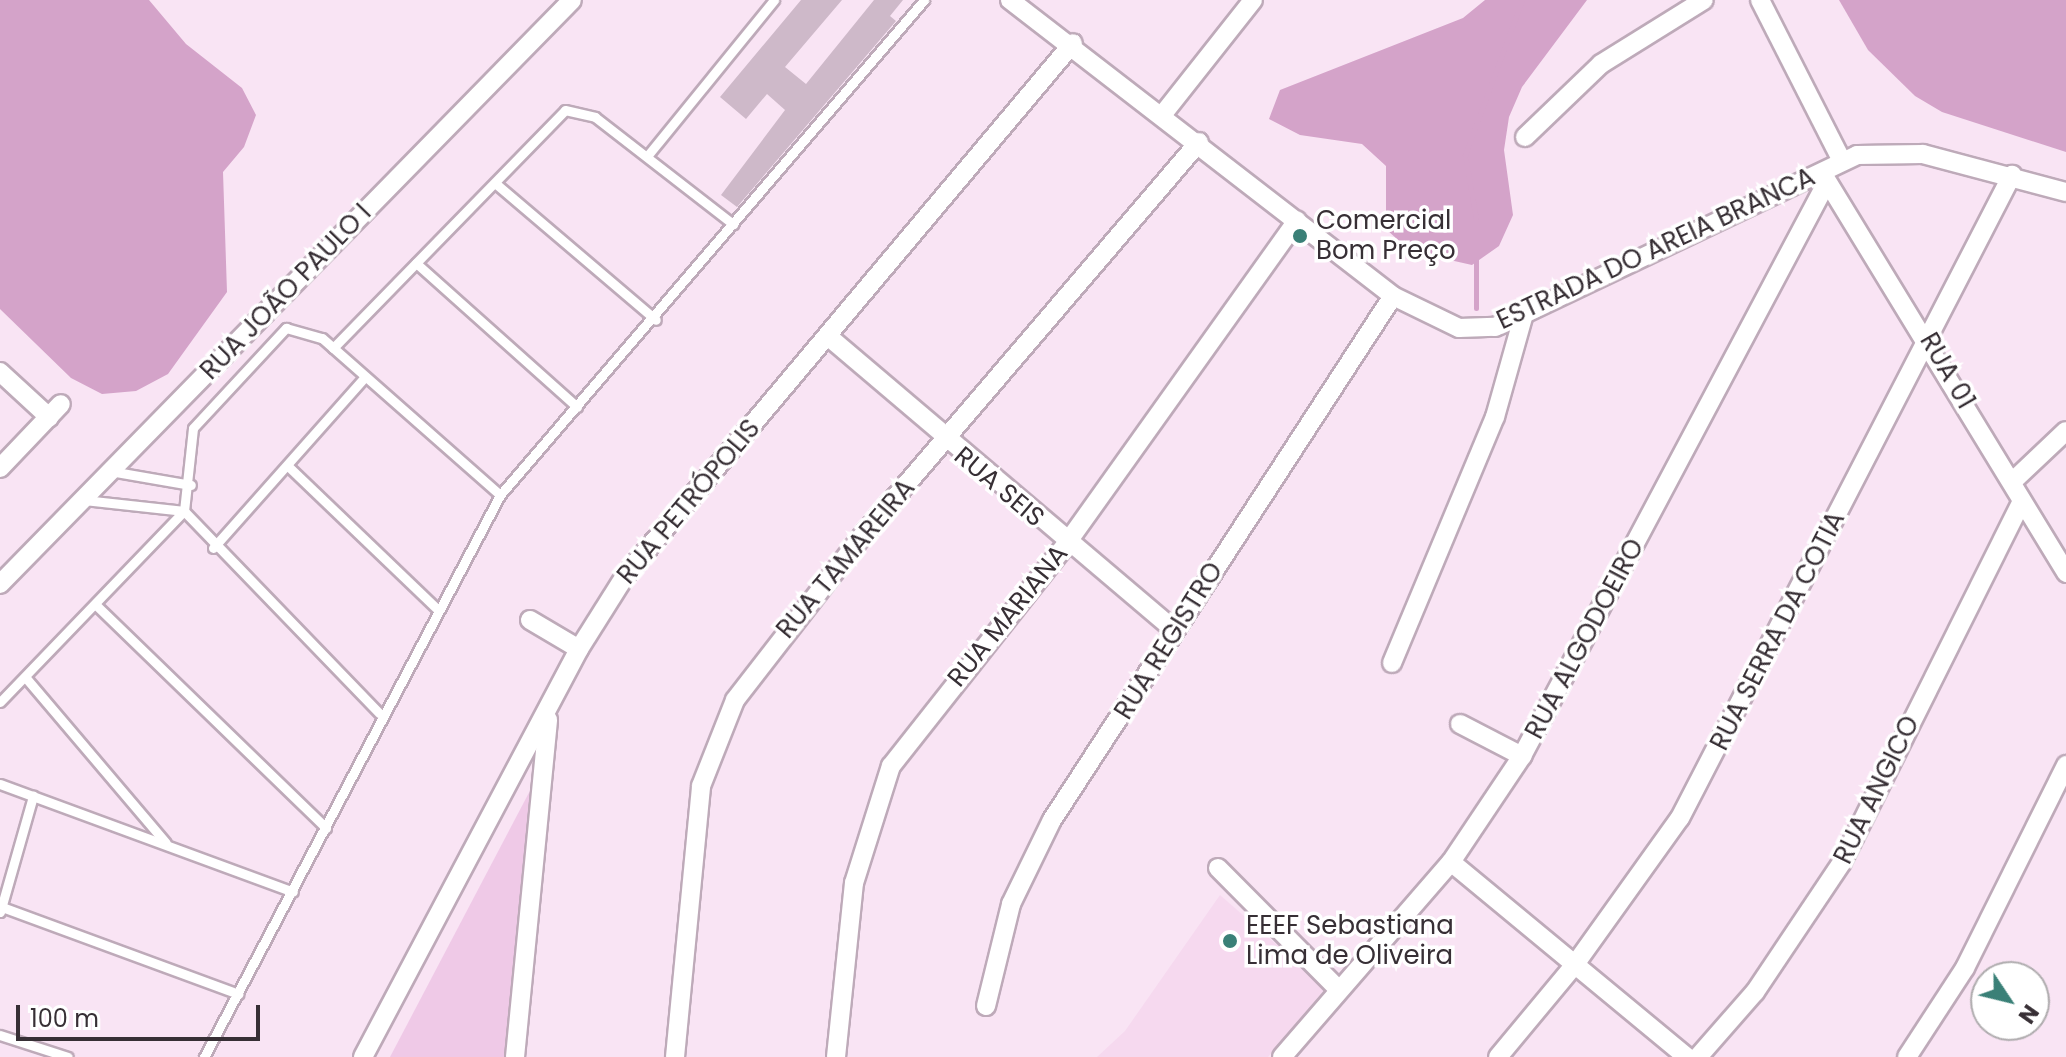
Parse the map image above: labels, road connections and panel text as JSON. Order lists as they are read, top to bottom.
{
  "streets": {
    "street": [
      "ESTRADA DO AREIA BRANCA",
      "RUA JOÃO PAULO I",
      "RUA 01",
      "RUA SEIS",
      "RUA PETRÓPOLIS",
      "RUA TAMAREIRA",
      "RUA MARIANA",
      "RUA SERRA DA COTIA",
      "RUA ALGODOEIRO",
      "RUA REGISTRO",
      "RUA ANGICO"
    ]
  },
  "crossings": [
    ["ESTRADA DO AREIA BRANCA", "RUA 01"],
    ["ESTRADA DO AREIA BRANCA", "RUA PETRÓPOLIS"],
    ["ESTRADA DO AREIA BRANCA", "RUA TAMAREIRA"],
    ["ESTRADA DO AREIA BRANCA", "RUA MARIANA"],
    ["ESTRADA DO AREIA BRANCA", "RUA SERRA DA COTIA"],
    ["ESTRADA DO AREIA BRANCA", "RUA ALGODOEIRO"],
    ["ESTRADA DO AREIA BRANCA", "RUA REGISTRO"],
    ["RUA 01", "RUA SERRA DA COTIA"],
    ["RUA 01", "RUA ALGODOEIRO"],
    ["RUA 01", "RUA ANGICO"],
    ["RUA SEIS", "RUA PETRÓPOLIS"],
    ["RUA SEIS", "RUA TAMAREIRA"],
    ["RUA SEIS", "RUA MARIANA"],
    ["RUA SEIS", "RUA REGISTRO"]
  ],
  "places": ["Comercial Bom Preço", "EEEF Sebastiana Lima de Oliveira"],
  "scale_bar": "100 m",
  "north": "bottom right"
}
